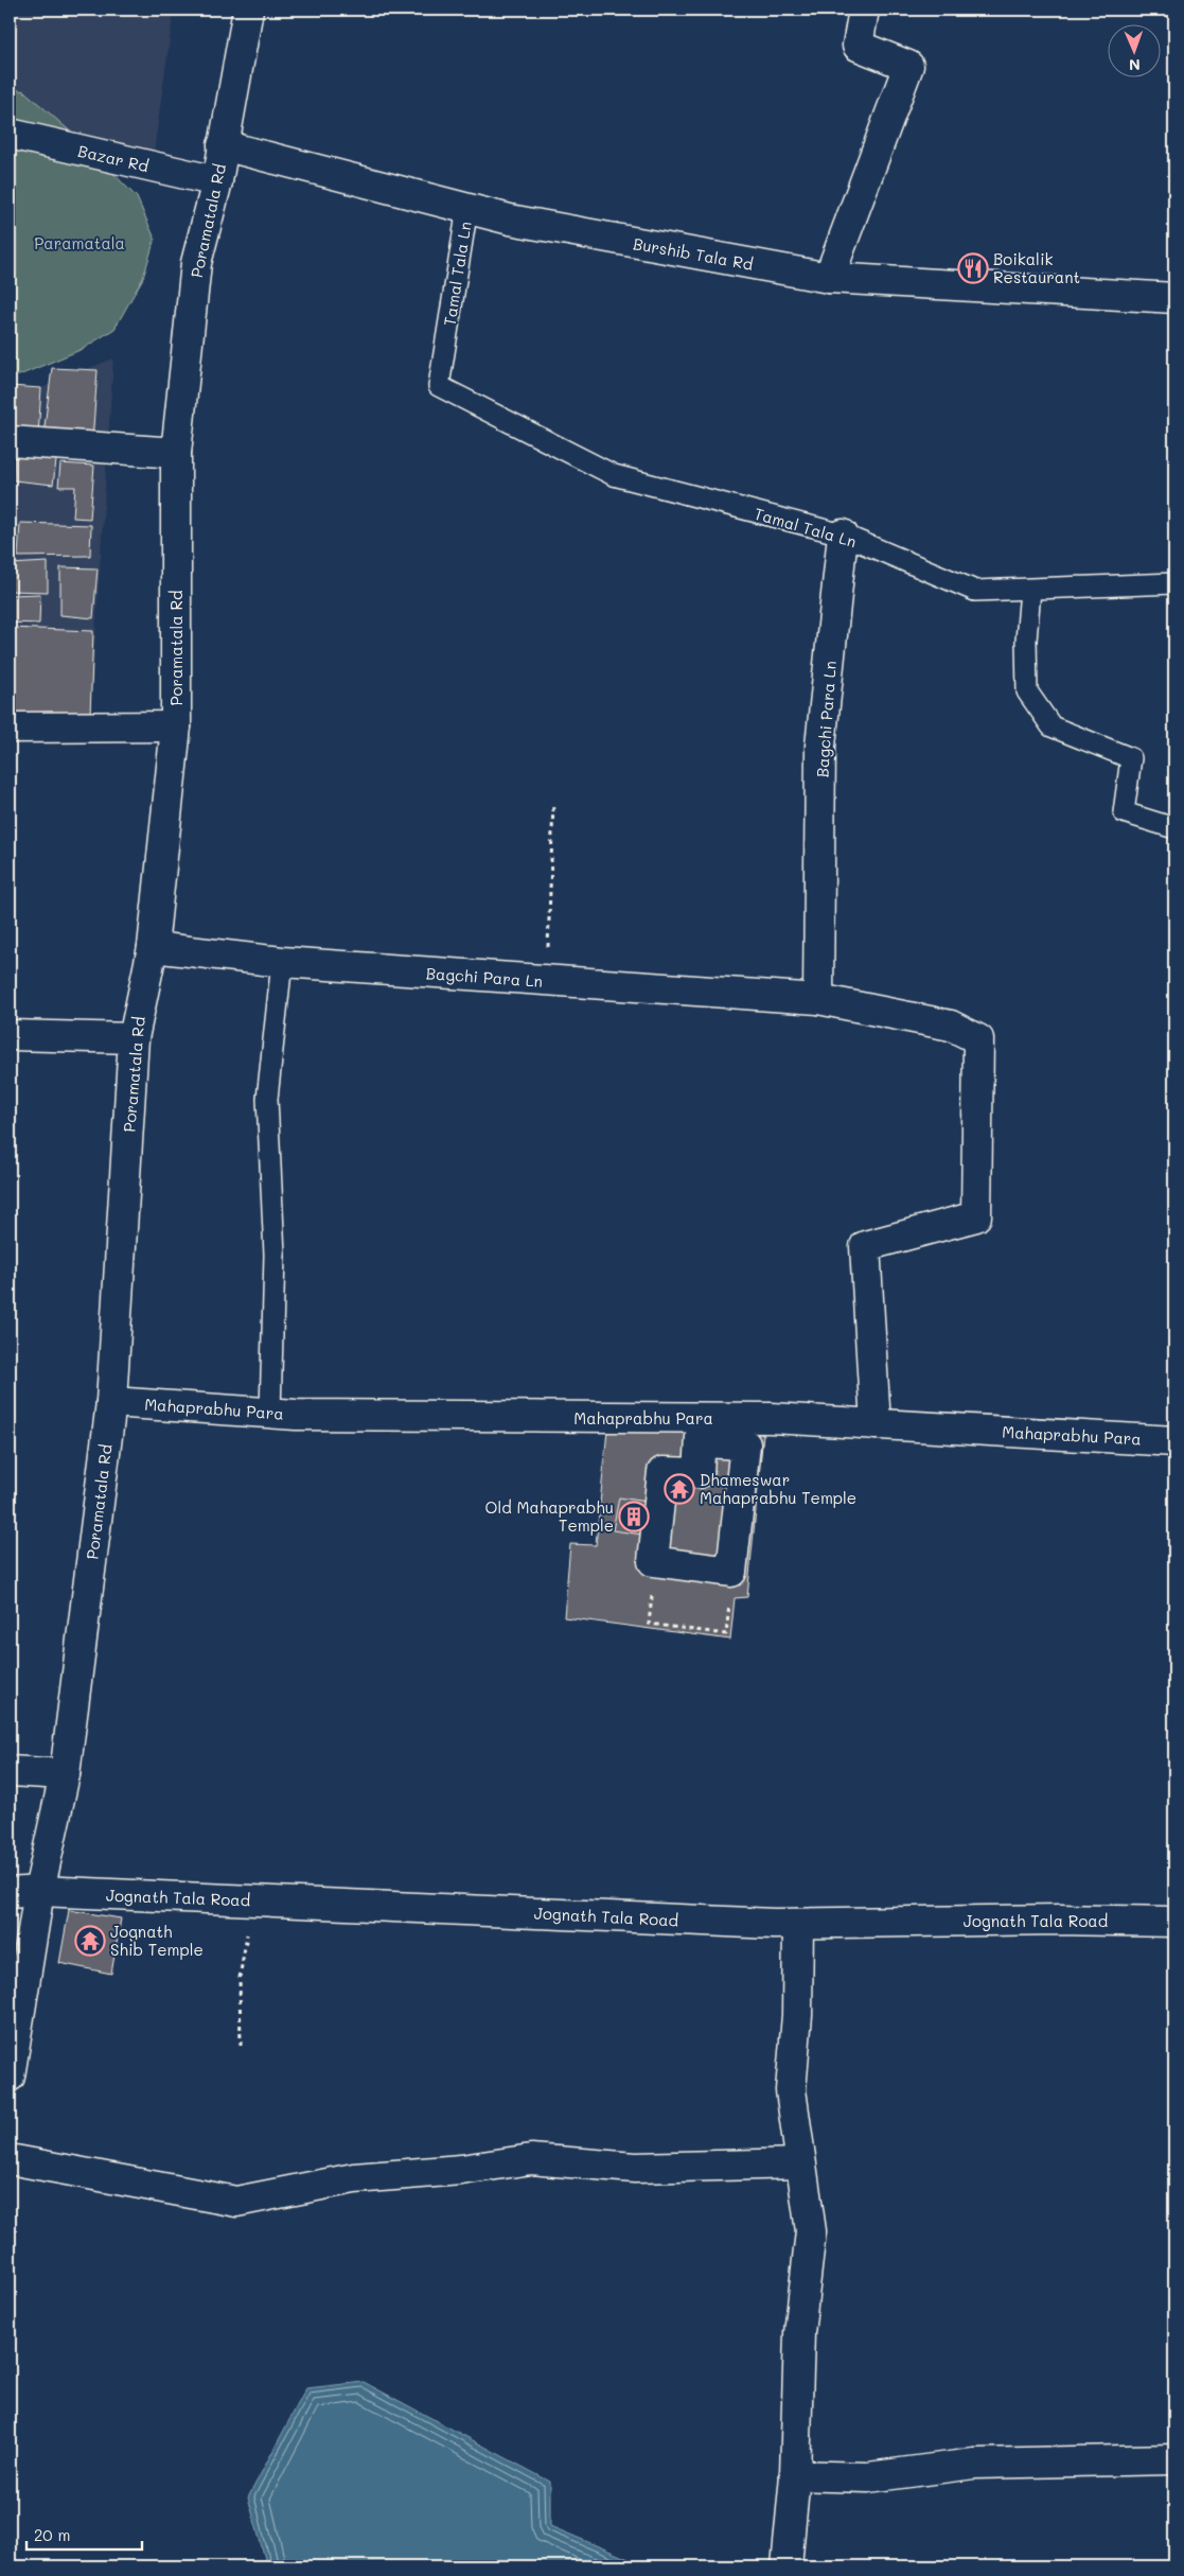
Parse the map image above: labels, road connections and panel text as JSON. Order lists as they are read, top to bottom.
{
  "streets": {
    "street": [
      "Bazar Rd",
      "Poramatala Rd",
      "Burshib Tala Rd",
      "Bagchi Para Ln",
      "Mahaprabhu Para",
      "Jognath Tala Road"
    ],
    "lane": ["Tamal Tala Ln"]
  },
  "crossings": [
    ["Bazar Rd", "Poramatala Rd"],
    ["Poramatala Rd", "Burshib Tala Rd"],
    ["Poramatala Rd", "Bagchi Para Ln"],
    ["Poramatala Rd", "Mahaprabhu Para"],
    ["Poramatala Rd", "Jognath Tala Road"],
    ["Burshib Tala Rd", "Tamal Tala Ln"],
    ["Tamal Tala Ln", "Bagchi Para Ln"],
    ["Bagchi Para Ln", "Mahaprabhu Para"]
  ],
  "parks": ["Paramatala"],
  "places": {
    "restaurant": ["Boikalik Restaurant"],
    "temple": ["Dhameswar Mahaprabhu Temple", "Jognath Shib Temple"],
    "building": ["Old Mahaprabhu Temple"]
  },
  "scale_bar": "20 m",
  "north": "bottom"
}
